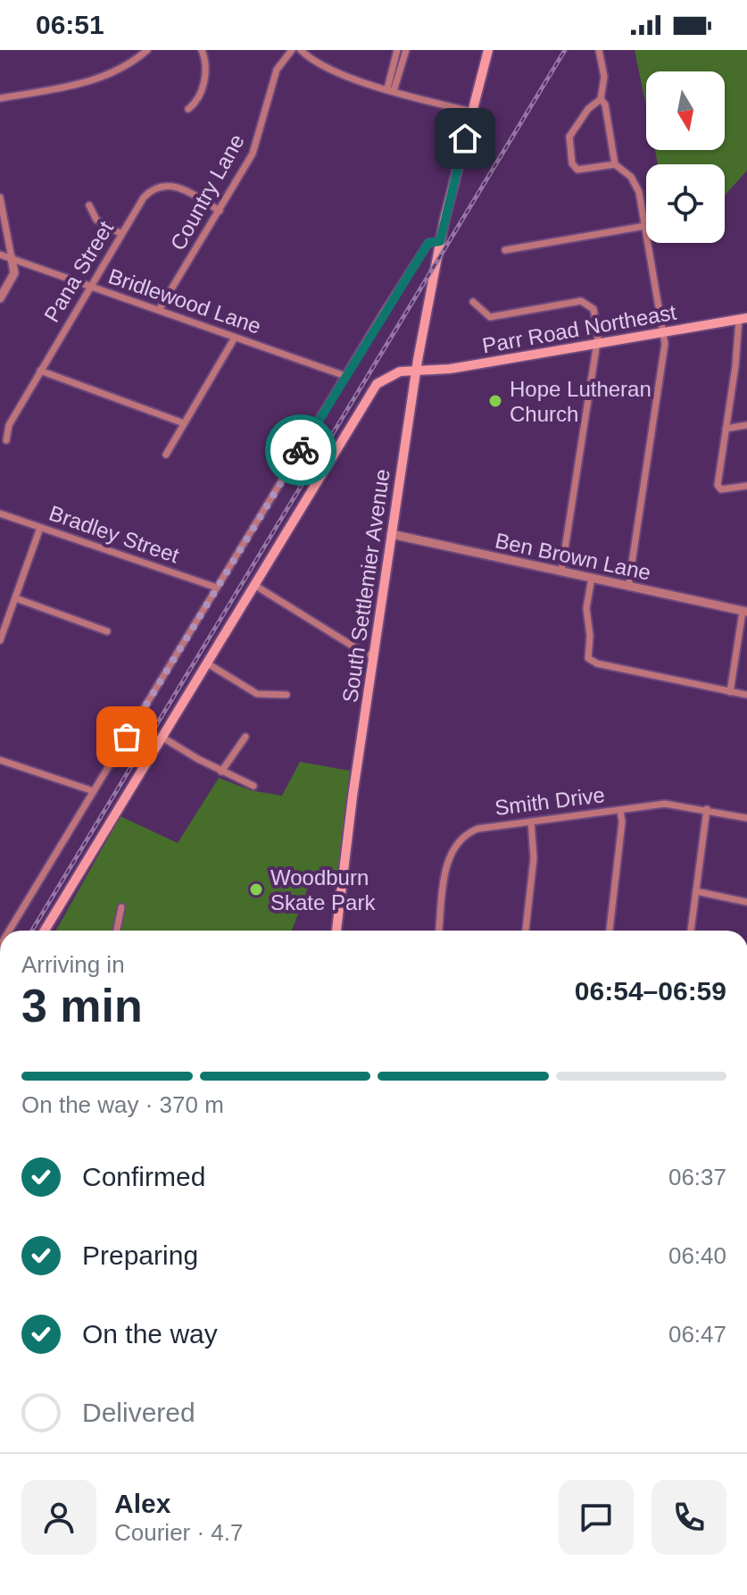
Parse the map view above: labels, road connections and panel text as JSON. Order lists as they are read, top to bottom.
{
  "streets": {
    "main road": ["Parr Road Northeast", "South Settlemier Avenue"],
    "street": [
      "Country Lane",
      "Pana Street",
      "Bridlewood Lane",
      "Bradley Street",
      "Ben Brown Lane",
      "Smith Drive"
    ]
  },
  "crossings": [
    ["Country Lane", "Pana Street"],
    ["Country Lane", "Bridlewood Lane"],
    ["Pana Street", "Bridlewood Lane"],
    ["Parr Road Northeast", "South Settlemier Avenue"],
    ["Ben Brown Lane", "South Settlemier Avenue"]
  ],
  "places": ["Hope Lutheran Church", "Woodburn Skate Park"],
  "north": "bottom",
  "page": {
    "status": "06:51",
    "heading": ["3 min", "Arriving in", "06:54–06:59"],
    "panel": ["Alex", "Courier · 4.7"],
    "bar": "On the way · 370 m",
    "list": [
      ["Confirmed", "06:37"],
      ["Preparing", "06:40"],
      ["On the way", "06:47"],
      "Delivered"
    ]
  }
}
